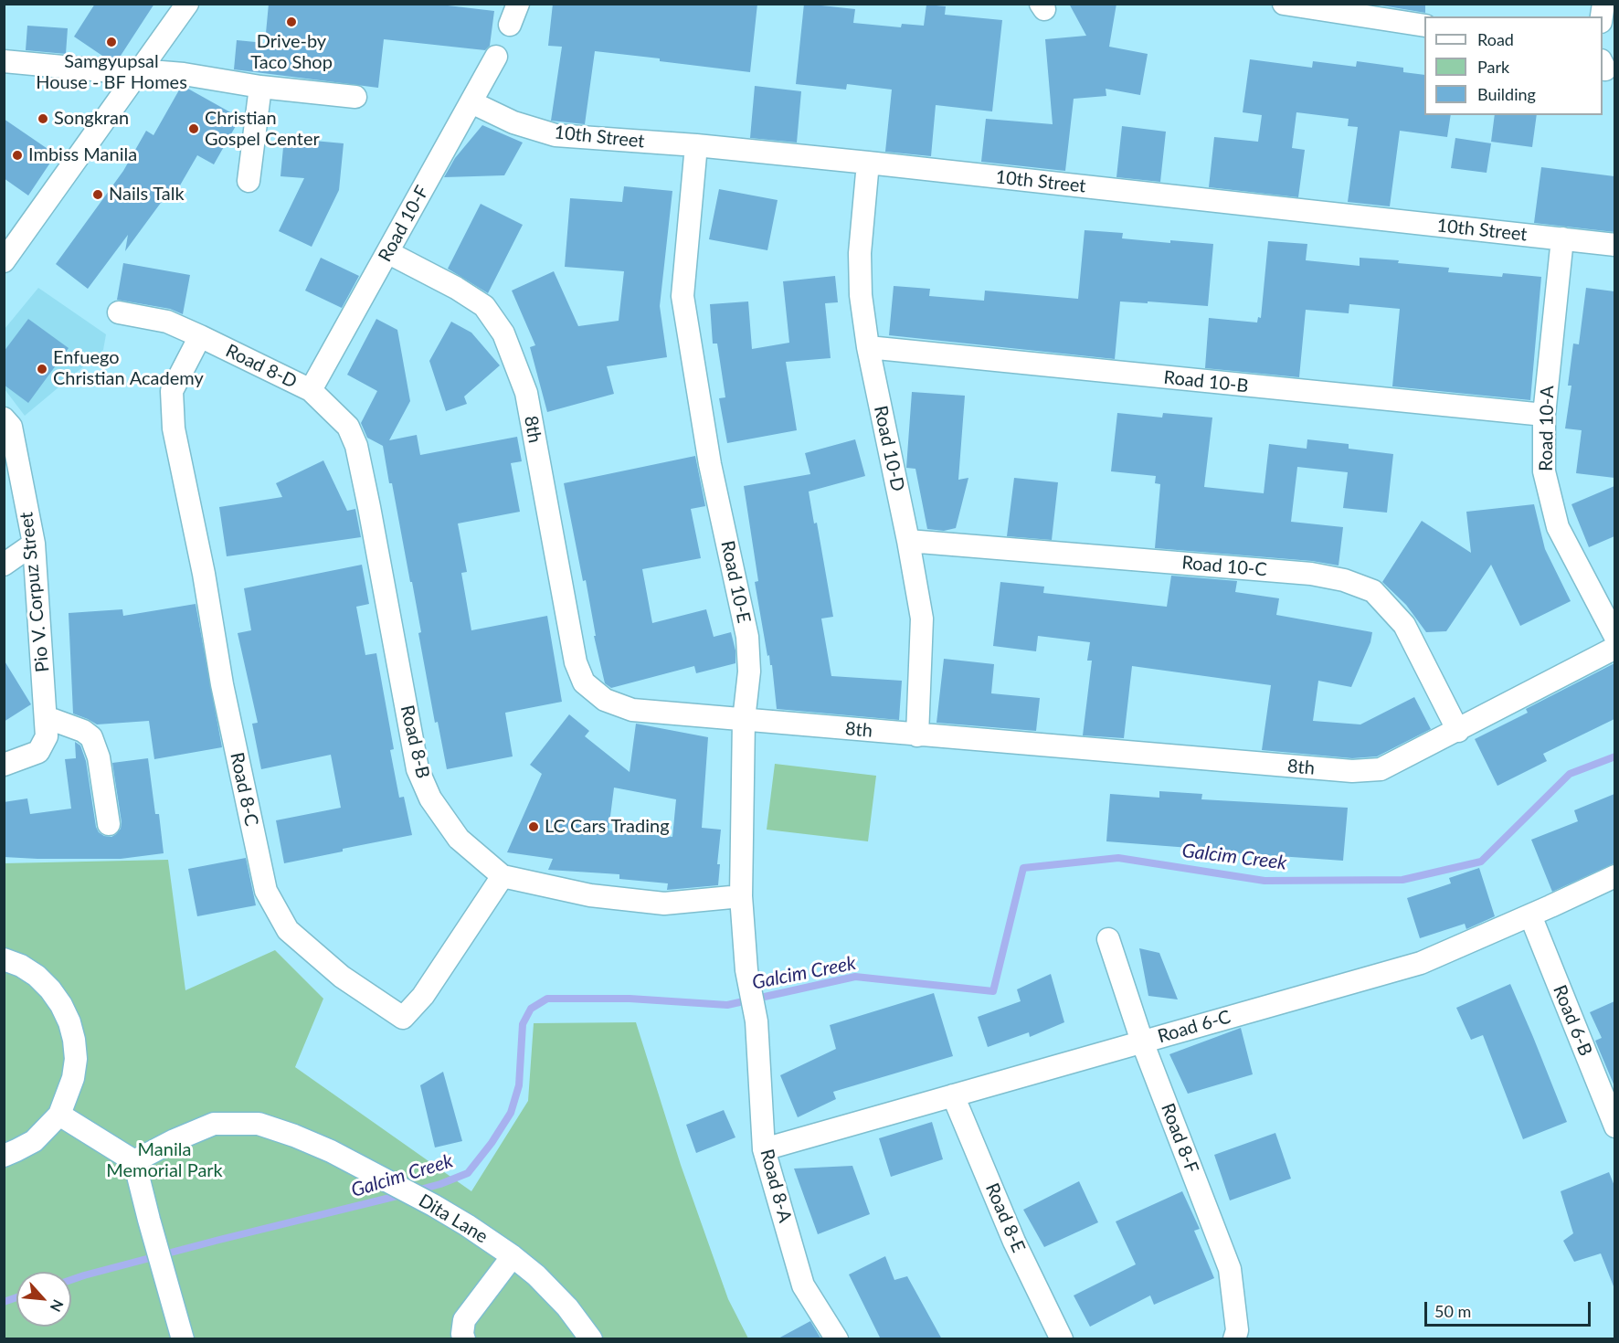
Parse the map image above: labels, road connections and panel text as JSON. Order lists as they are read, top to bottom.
{
  "streets": {
    "street": [
      "10th Street",
      "Road 10-F",
      "Road 8-D",
      "Road 10-B",
      "Road 10-A",
      "8th",
      "Road 10-D",
      "Road 10-C",
      "Road 10-E",
      "Pio V. Corpuz Street",
      "Road 8-B",
      "Road 8-C",
      "Road 6-B",
      "Road 6-C",
      "Road 8-F",
      "Road 8-A",
      "Road 8-E",
      "Dita Lane"
    ]
  },
  "crossings": [
    ["10th Street", "Road 10-F"],
    ["10th Street", "Road 10-A"],
    ["10th Street", "Road 10-D"],
    ["10th Street", "Road 10-E"],
    ["Road 10-F", "Road 8-D"],
    ["Road 10-F", "8th"],
    ["Road 10-F", "Road 8-B"],
    ["Road 8-D", "Road 8-B"],
    ["Road 8-D", "Road 8-C"],
    ["Road 10-B", "Road 10-A"],
    ["Road 10-B", "Road 10-D"],
    ["8th", "Road 10-D"],
    ["8th", "Road 10-C"],
    ["8th", "Road 10-E"],
    ["Road 10-D", "Road 10-C"],
    ["Road 10-E", "Road 8-B"],
    ["Road 10-E", "Road 8-A"],
    ["Road 8-B", "Road 8-C"],
    ["Road 6-B", "Road 6-C"],
    ["Road 6-C", "Road 8-F"],
    ["Road 6-C", "Road 8-A"],
    ["Road 6-C", "Road 8-E"]
  ],
  "water": ["Galcim Creek"],
  "parks": ["Manila Memorial Park"],
  "places": [
    "Drive-by Taco Shop",
    "Samgyupsal House - BF Homes",
    "Songkran",
    "Christian Gospel Center",
    "Imbiss Manila",
    "Nails Talk",
    "Enfuego Christian Academy",
    "LC Cars Trading"
  ],
  "legend": ["Road", "Park", "Building"],
  "scale_bar": "50 m",
  "north": "bottom right"
}
